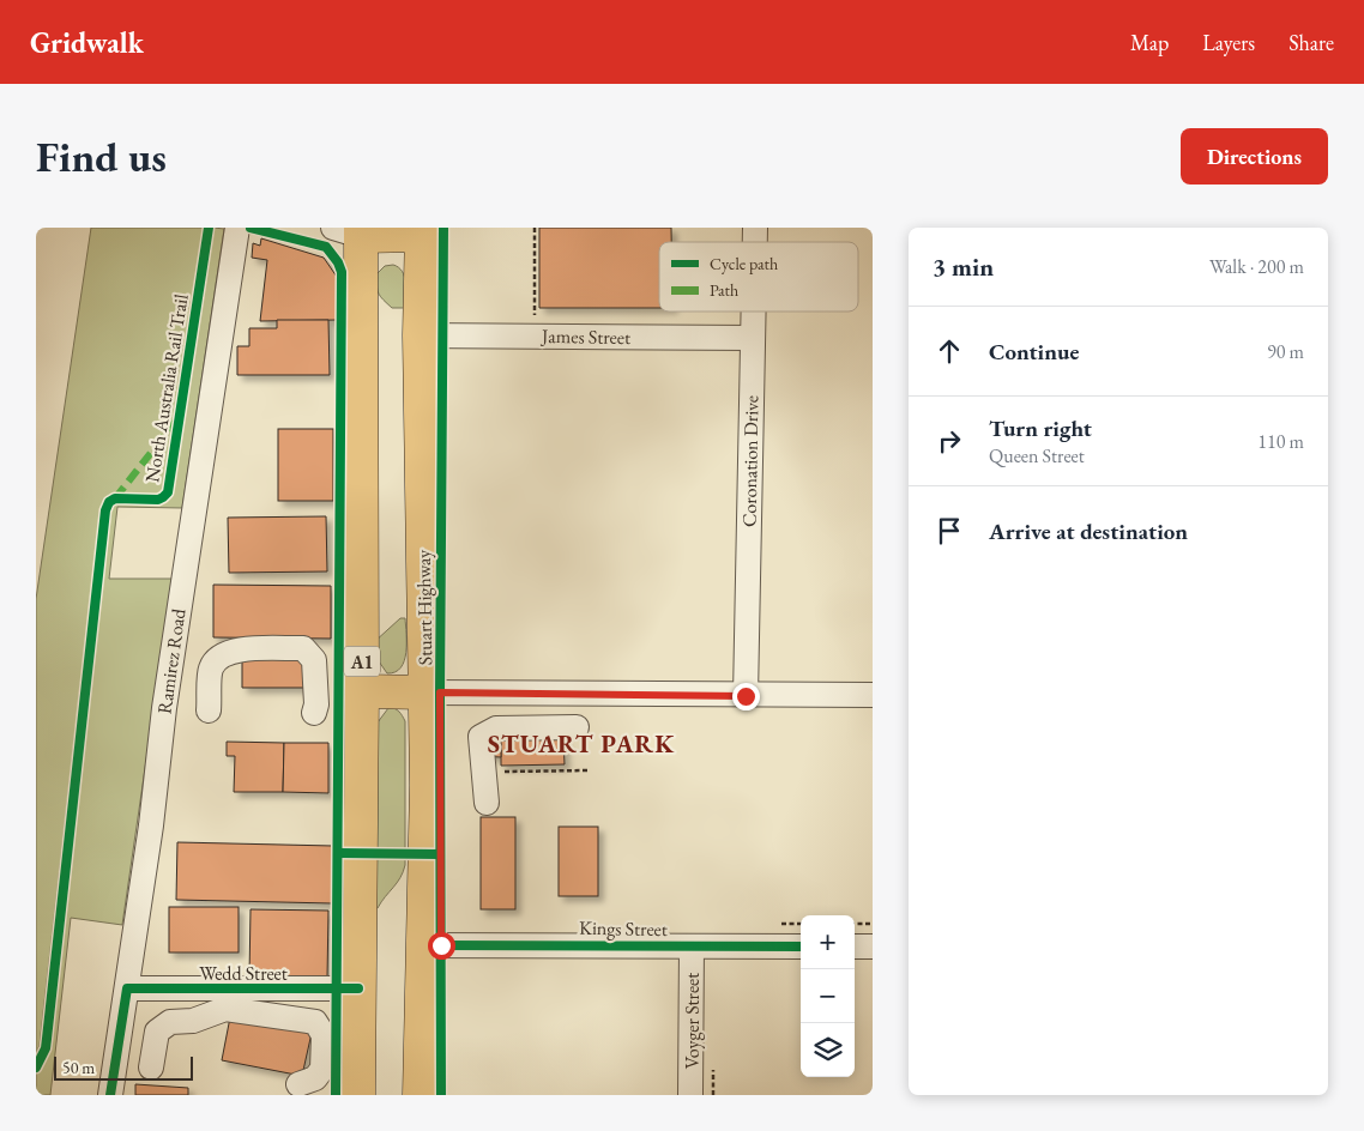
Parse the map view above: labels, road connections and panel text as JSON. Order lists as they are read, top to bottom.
{
  "streets": {
    "highway": ["Stuart Highway", "A1"],
    "street": [
      "James Street",
      "Coronation Drive",
      "Ramirez Road",
      "Kings Street",
      "Wedd Street",
      "Voyger Street"
    ],
    "cycle path": ["North Australia Rail Trail"]
  },
  "crossings": [
    ["James Street", "Coronation Drive"],
    ["James Street", "Stuart Highway"],
    ["Stuart Highway", "Kings Street"],
    ["Ramirez Road", "Wedd Street"],
    ["A1", "Wedd Street"],
    ["Kings Street", "Voyger Street"]
  ],
  "districts": ["STUART PARK"],
  "legend": ["Cycle path", "Path"],
  "scale_bar": "50 m",
  "page": {
    "header": "Gridwalk",
    "nav": ["Map", "Layers", "Share"],
    "buttons": "Directions",
    "title": "Find us",
    "heading": ["3 min", "Walk · 200 m"],
    "list": [
      ["Continue", "90 m"],
      ["Turn right", "Queen Street", "110 m"],
      "Arrive at destination"
    ],
    "map_buttons": ["+", "−"],
    "scale": "50 m"
  }
}
